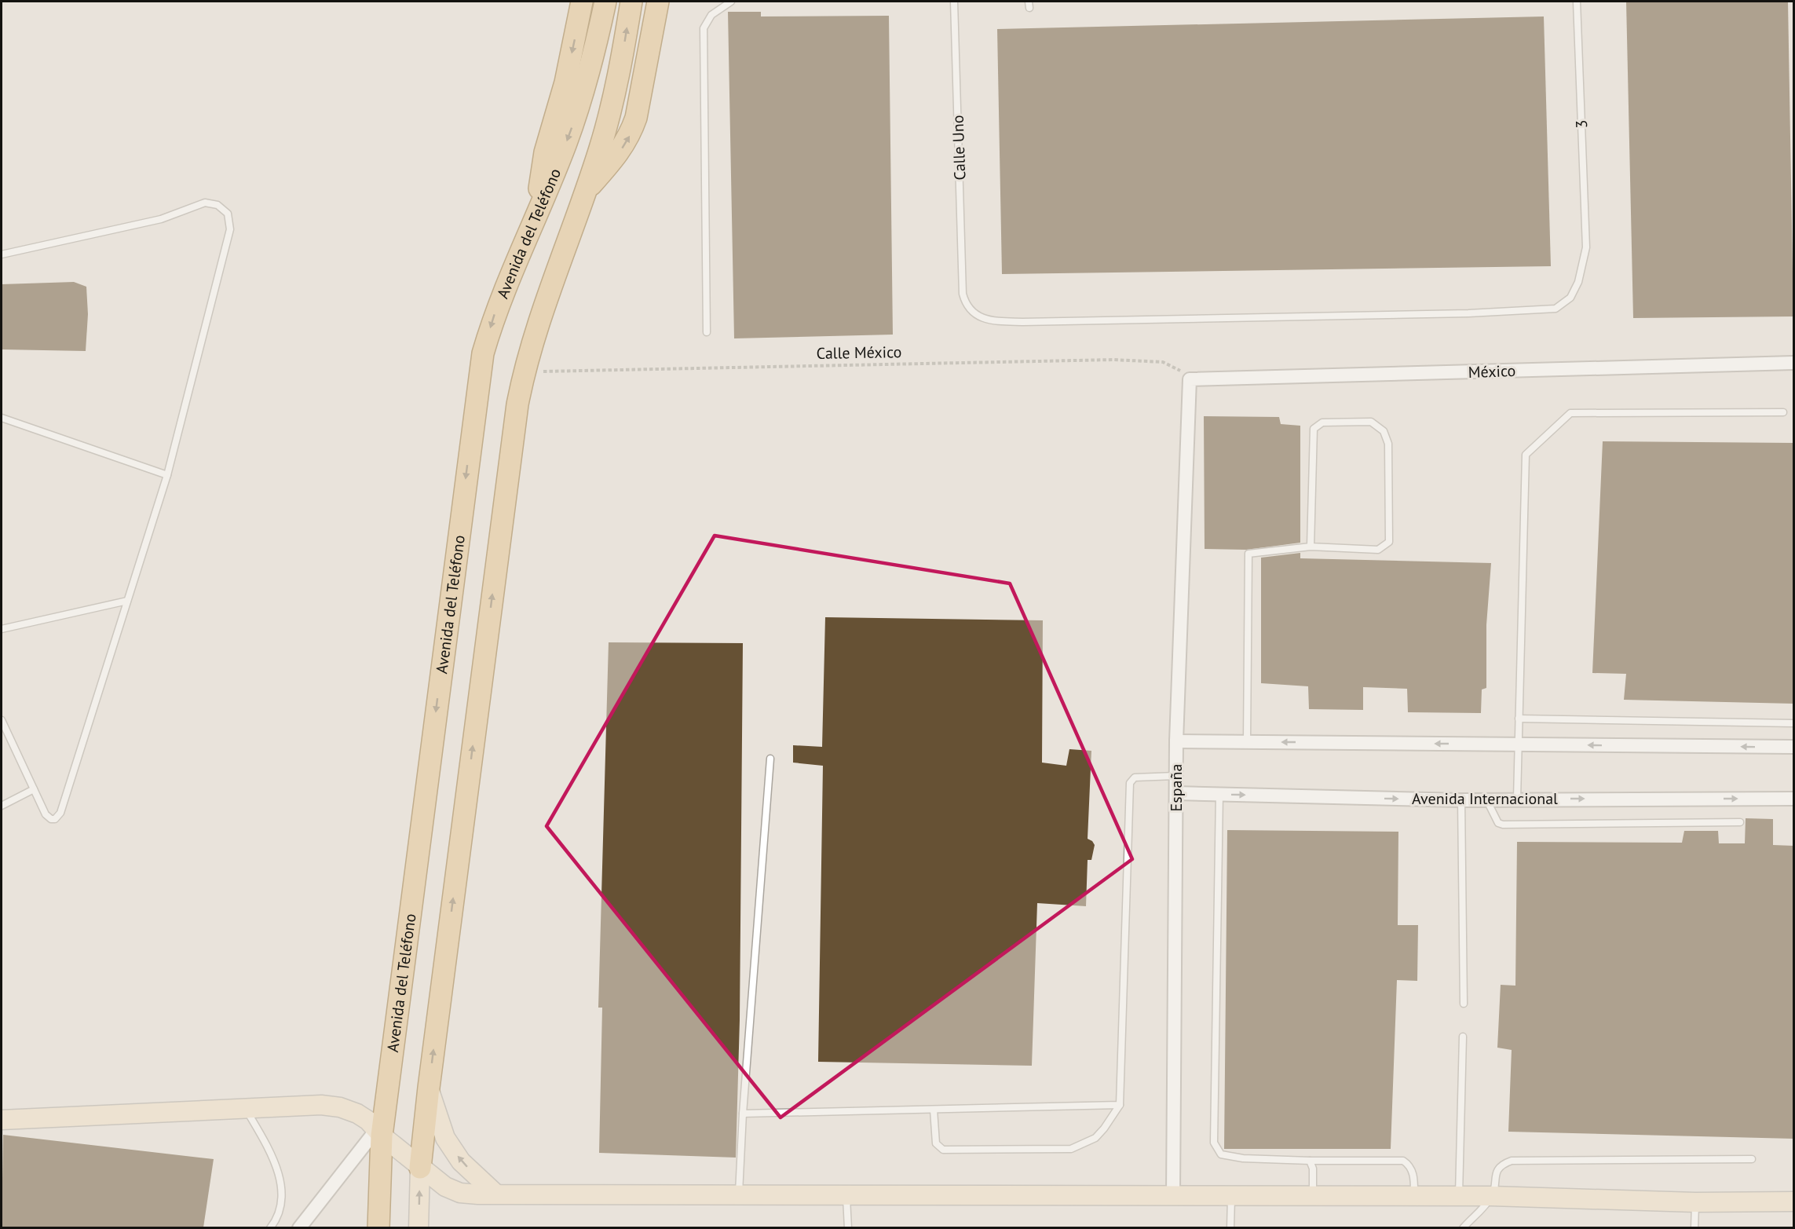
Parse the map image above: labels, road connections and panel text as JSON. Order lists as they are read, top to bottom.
{
  "streets": {
    "main road": ["Avenida del Teléfono"],
    "street": ["México", "España", "Avenida Internacional"],
    "lane": ["3", "Calle Uno"],
    "path": ["Calle México"]
  },
  "crossings": [
    ["3", "Calle Uno"],
    ["Calle México", "México"],
    ["Calle México", "España"],
    ["México", "España"],
    ["España", "Avenida Internacional"]
  ]
}
